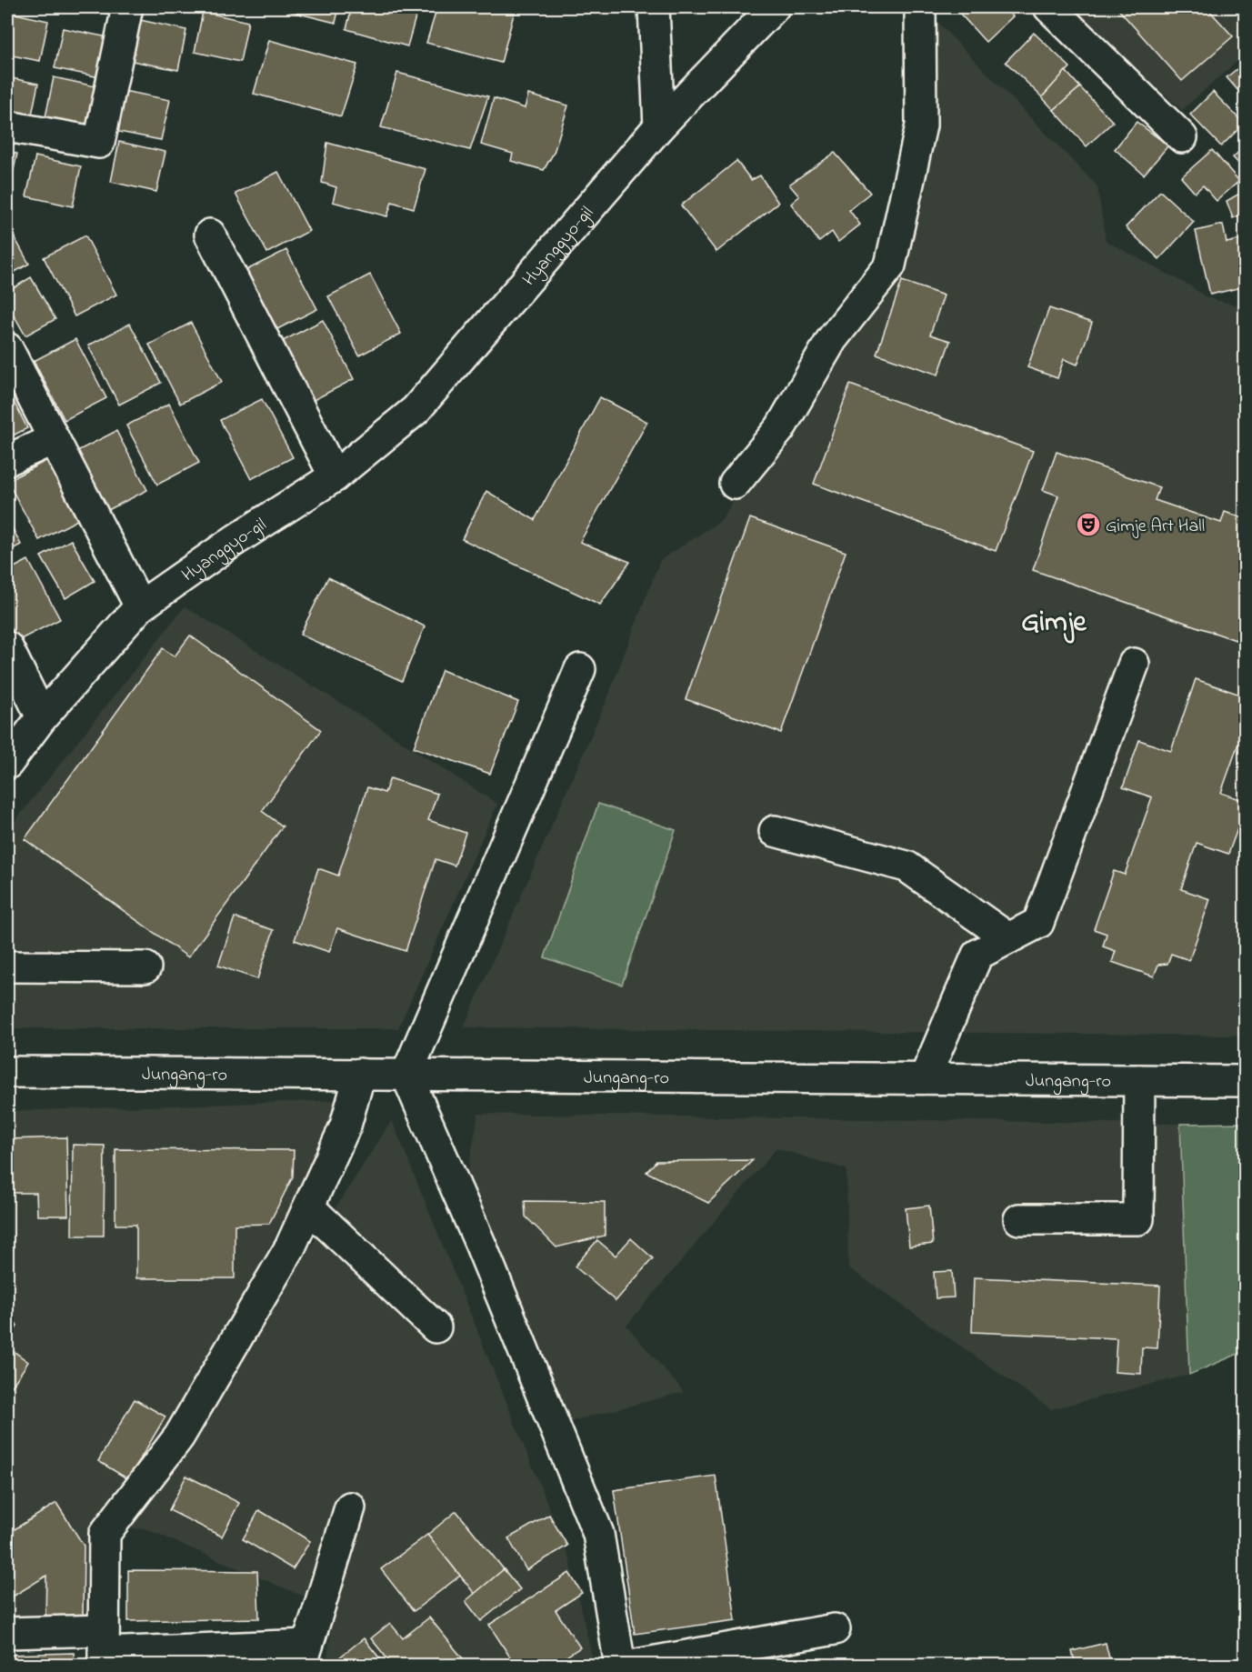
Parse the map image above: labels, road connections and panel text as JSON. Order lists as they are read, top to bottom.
{
  "streets": {
    "street": ["Hyanggyo-gil", "Jungang-ro"]
  },
  "districts": ["Gimje"],
  "places": {
    "theatre": ["Gimje Art Hall"]
  }
}
